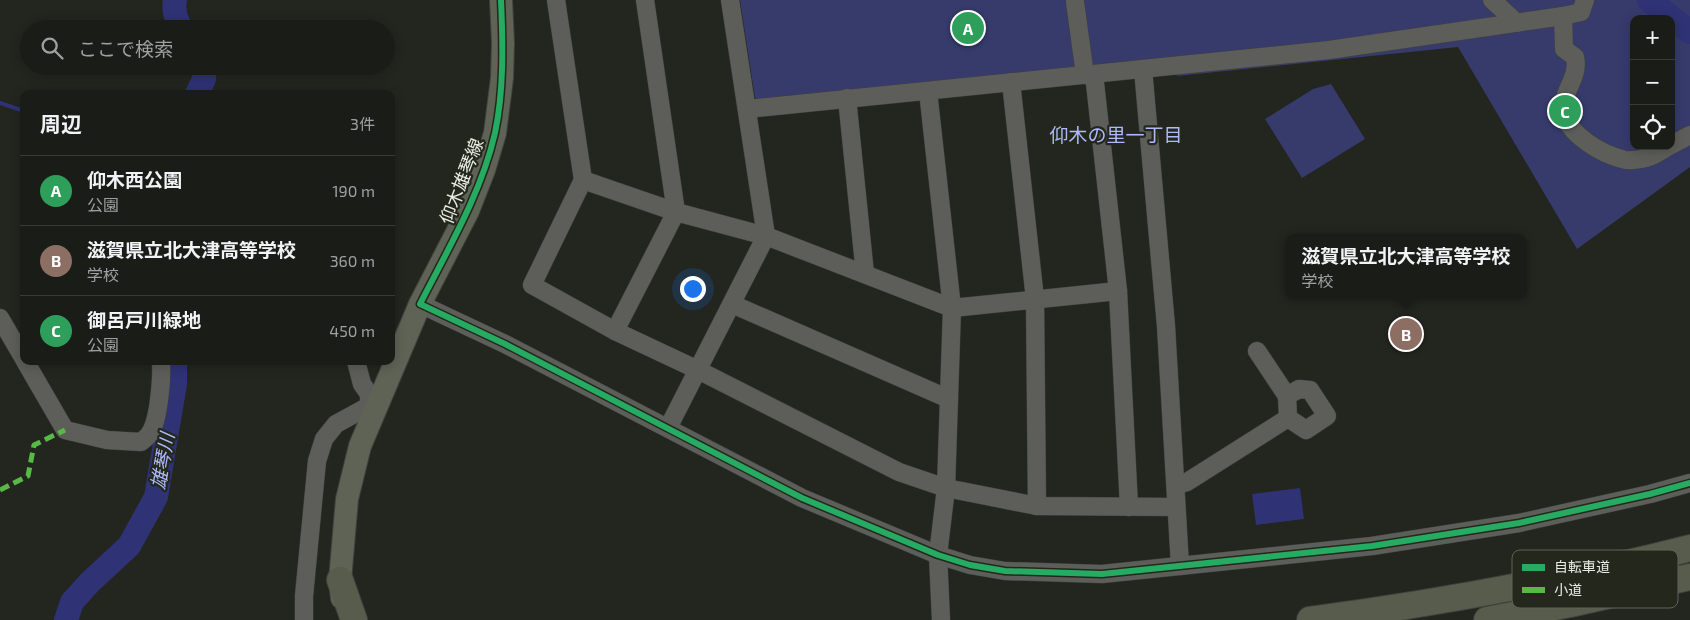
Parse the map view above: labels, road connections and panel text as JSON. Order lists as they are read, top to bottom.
{
  "streets": {
    "main road": ["仰木雄琴線"]
  },
  "districts": ["仰木の里一丁目"],
  "water": ["雄琴川"],
  "legend": ["自転車道", "小道"],
  "page": {
    "pins": ["A", "C", "B"],
    "map_buttons": ["+", "−"],
    "search": "ここで検索",
    "heading": ["周辺", "3件"],
    "list": [
      {
        "mark": "A",
        "name": "仰木西公園",
        "note": "公園",
        "value": "190 m"
      },
      {
        "mark": "B",
        "name": "滋賀県立北大津高等学校",
        "note": "学校",
        "value": "360 m"
      },
      {
        "mark": "C",
        "name": "御呂戸川緑地",
        "note": "公園",
        "value": "450 m"
      }
    ],
    "popup": ["滋賀県立北大津高等学校", "学校"]
  }
}
